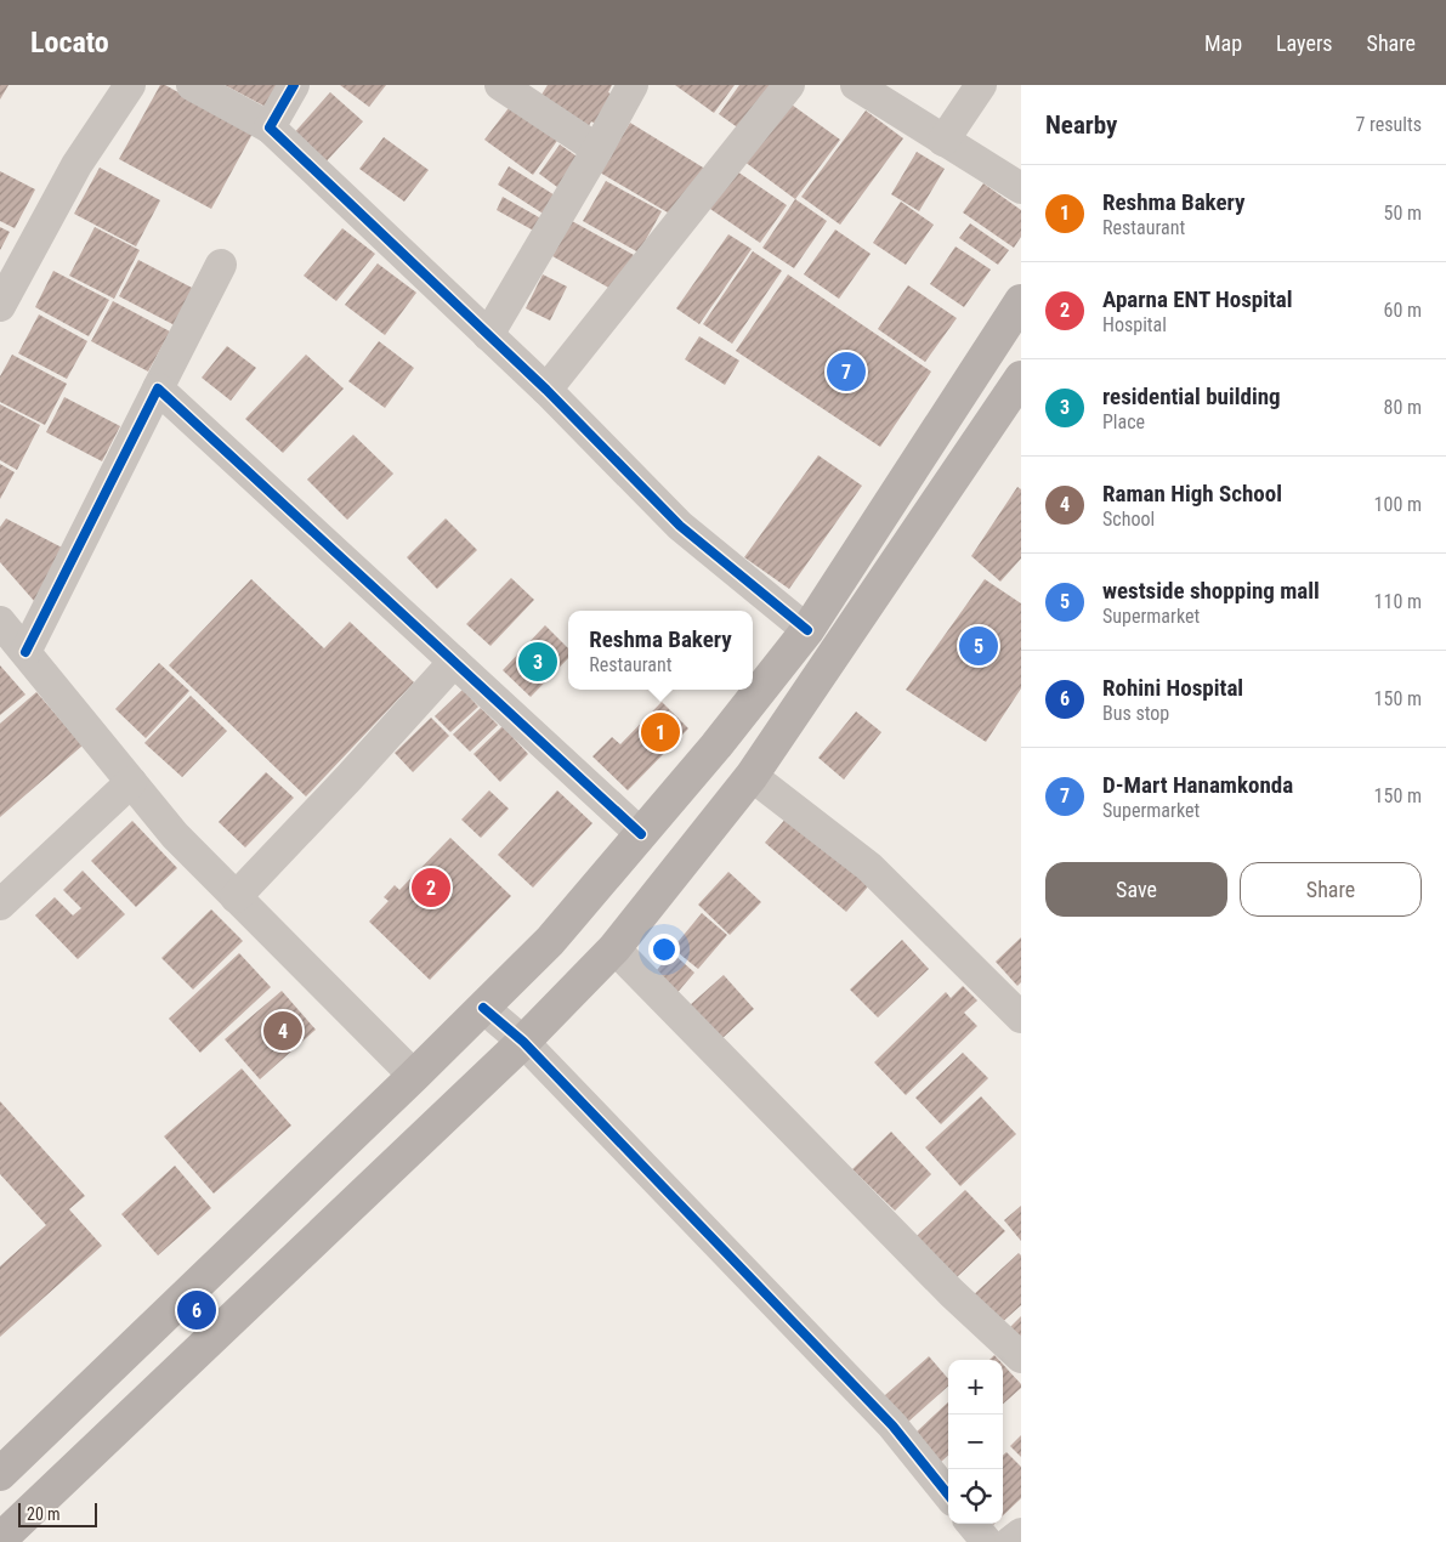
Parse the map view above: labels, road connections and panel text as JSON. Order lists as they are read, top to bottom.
{
  "scale_bar": "20 m",
  "page": {
    "header": "Locato",
    "nav": ["Map", "Layers", "Share"],
    "heading": ["Nearby", "7 results"],
    "list": [
      {
        "mark": "1",
        "name": "Reshma Bakery",
        "note": "Restaurant",
        "value": "50 m"
      },
      {
        "mark": "2",
        "name": "Aparna ENT Hospital",
        "note": "Hospital",
        "value": "60 m"
      },
      {
        "mark": "3",
        "name": "residential building",
        "note": "Place",
        "value": "80 m"
      },
      {
        "mark": "4",
        "name": "Raman High School",
        "note": "School",
        "value": "100 m"
      },
      {
        "mark": "5",
        "name": "westside shopping mall",
        "note": "Supermarket",
        "value": "110 m"
      },
      {
        "mark": "6",
        "name": "Rohini Hospital",
        "note": "Bus stop",
        "value": "150 m"
      },
      {
        "mark": "7",
        "name": "D-Mart Hanamkonda",
        "note": "Supermarket",
        "value": "150 m"
      }
    ],
    "pins": [
      "7",
      "5",
      "3",
      "1",
      "2",
      "4",
      "6"
    ],
    "popup": ["Reshma Bakery", "Restaurant"],
    "buttons": ["Save", "Share"],
    "map_buttons": ["+", "−"],
    "scale": "20 m"
  }
}
